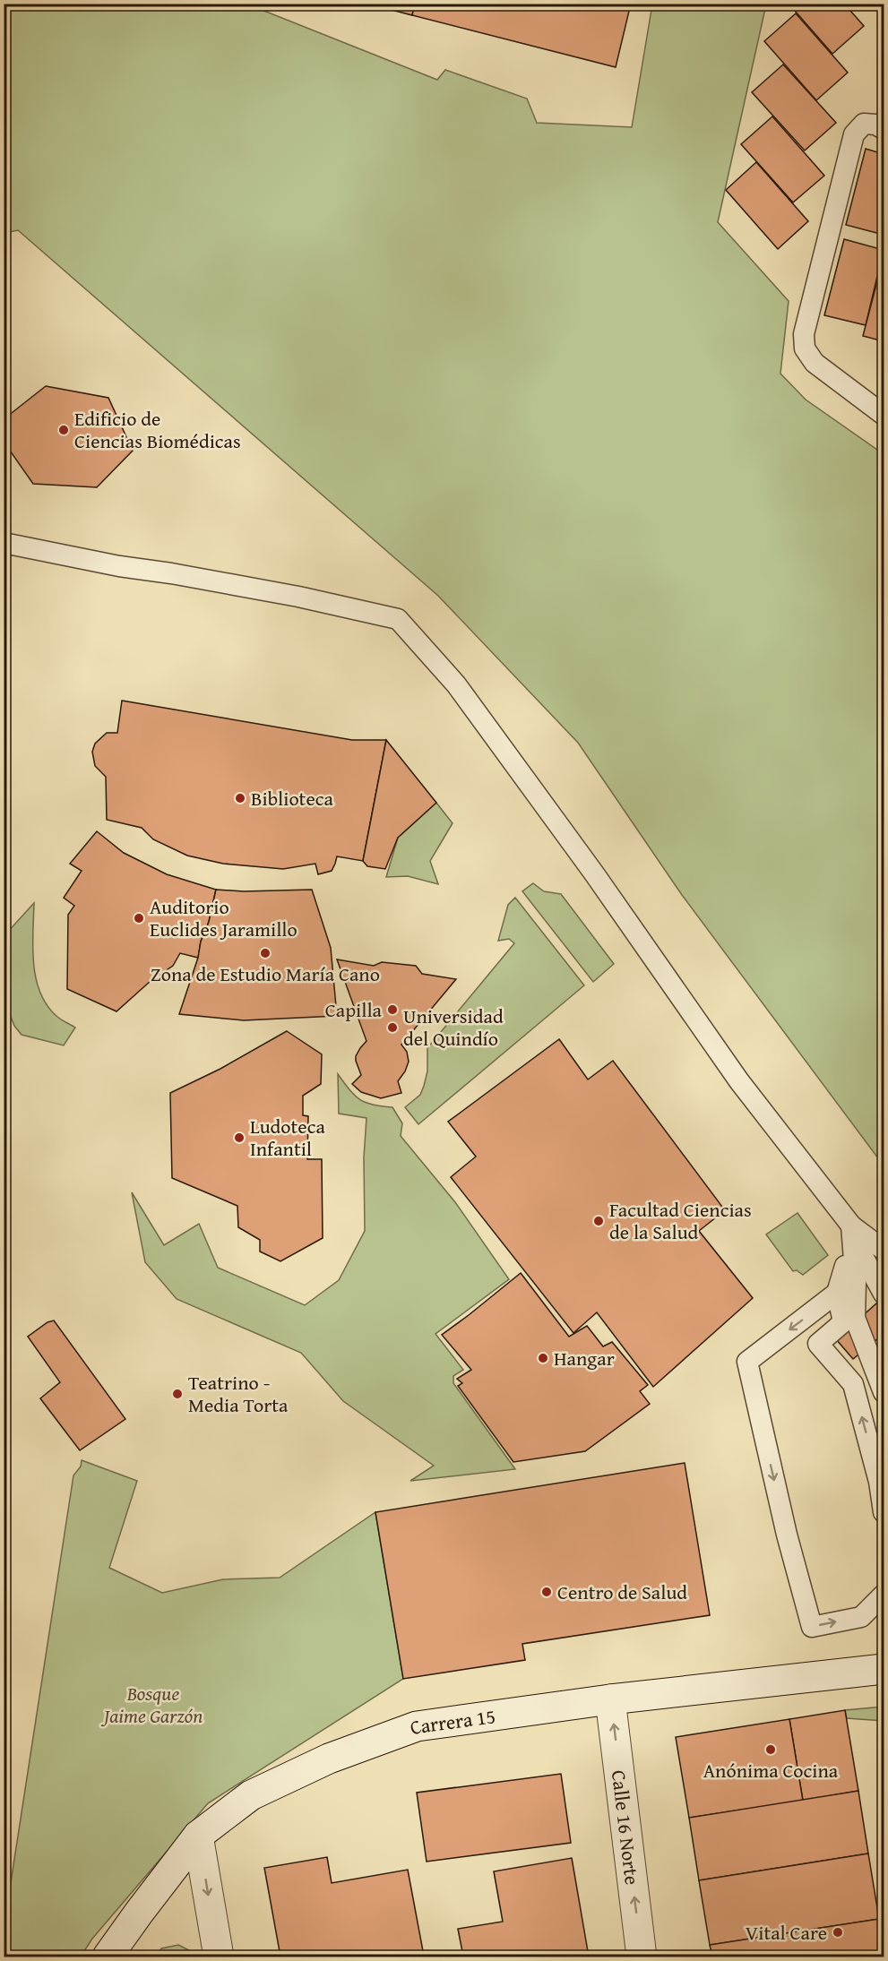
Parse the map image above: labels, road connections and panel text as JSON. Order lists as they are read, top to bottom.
{
  "streets": {
    "street": ["Carrera 15", "Calle 16 Norte"]
  },
  "crossings": [
    ["Carrera 15", "Calle 16 Norte"]
  ],
  "one_way": ["Calle 16 Norte"],
  "parks": ["Bosque Jaime Garzón"],
  "places": [
    "Edificio de Ciencias Biomédicas",
    "Biblioteca",
    "Auditorio Euclides Jaramillo",
    "Zona de Estudio María Cano",
    "Capilla",
    "Universidad del Quindío",
    "Ludoteca Infantil",
    "Facultad Ciencias de la Salud",
    "Hangar",
    "Teatrino - Media Torta",
    "Centro de Salud",
    "Anónima Cocina",
    "Vital Care"
  ]
}
